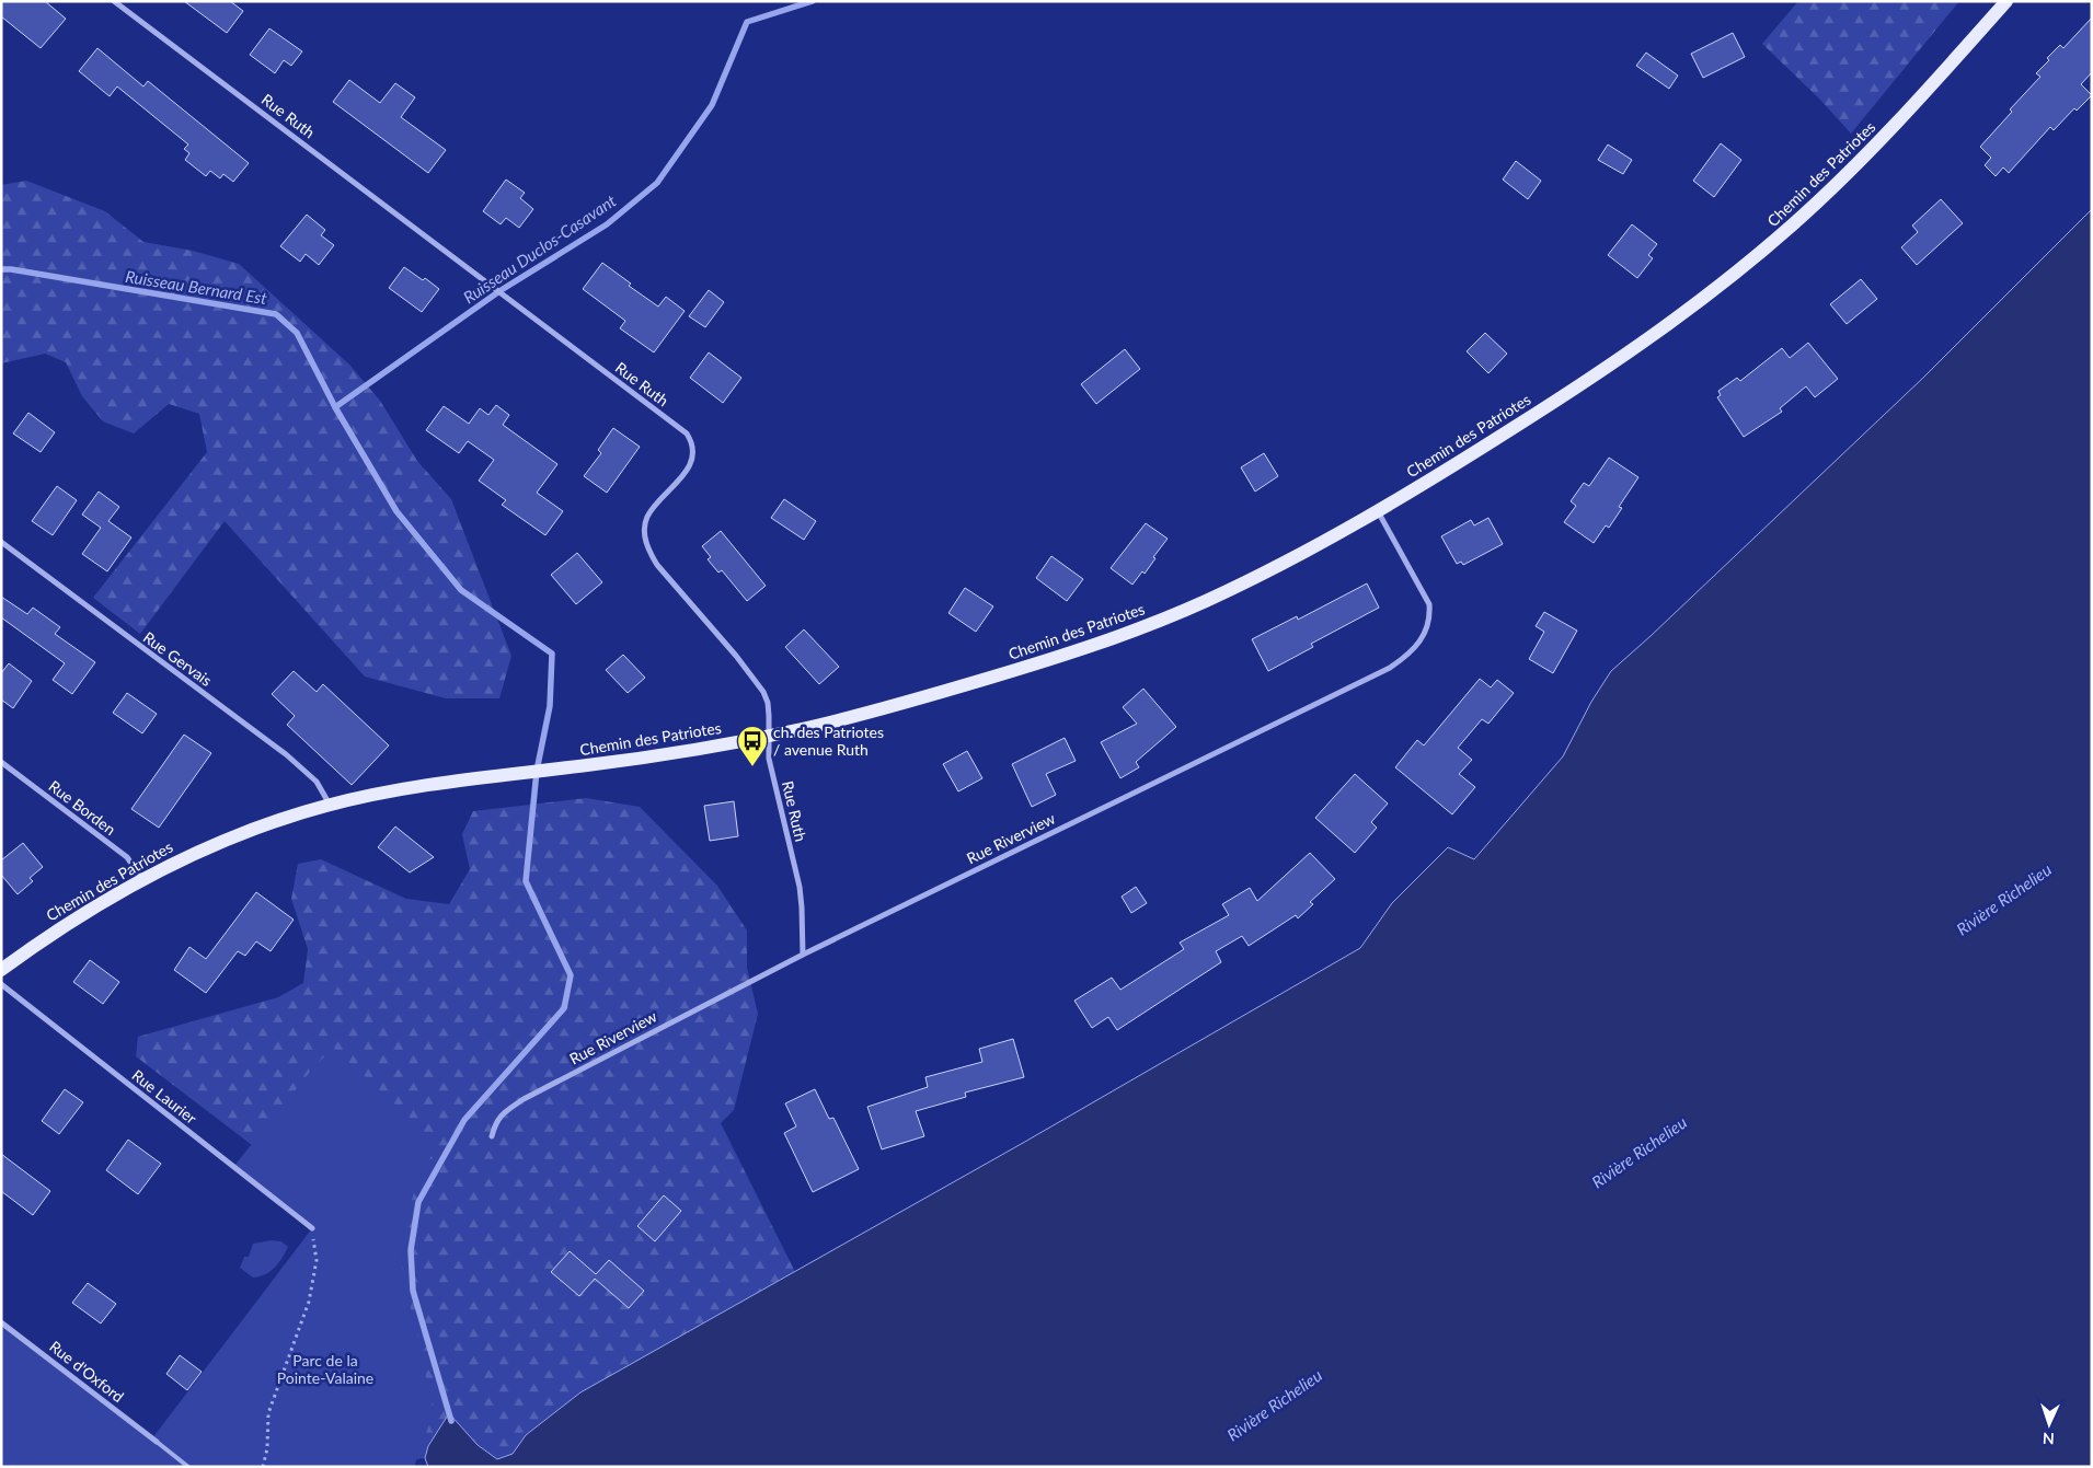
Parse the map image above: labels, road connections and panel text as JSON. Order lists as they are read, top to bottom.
{
  "streets": {
    "main road": ["Chemin des Patriotes"],
    "street": [
      "Rue Ruth",
      "Rue Gervais",
      "Rue Borden",
      "Rue Riverview",
      "Rue Laurier",
      "Rue d'Oxford"
    ]
  },
  "crossings": [
    ["Rue Ruth", "Chemin des Patriotes"],
    ["Rue Ruth", "Rue Riverview"],
    ["Chemin des Patriotes", "Rue Gervais"],
    ["Chemin des Patriotes", "Rue Borden"],
    ["Chemin des Patriotes", "Rue Riverview"]
  ],
  "water": ["Ruisseau Duclos-Casavant", "Ruisseau Bernard Est", "Rivière Richelieu"],
  "parks": ["Parc de la Pointe-Valaine"],
  "places": {
    "bus stop": ["ch. des Patriotes / avenue Ruth"]
  },
  "north": "bottom"
}
